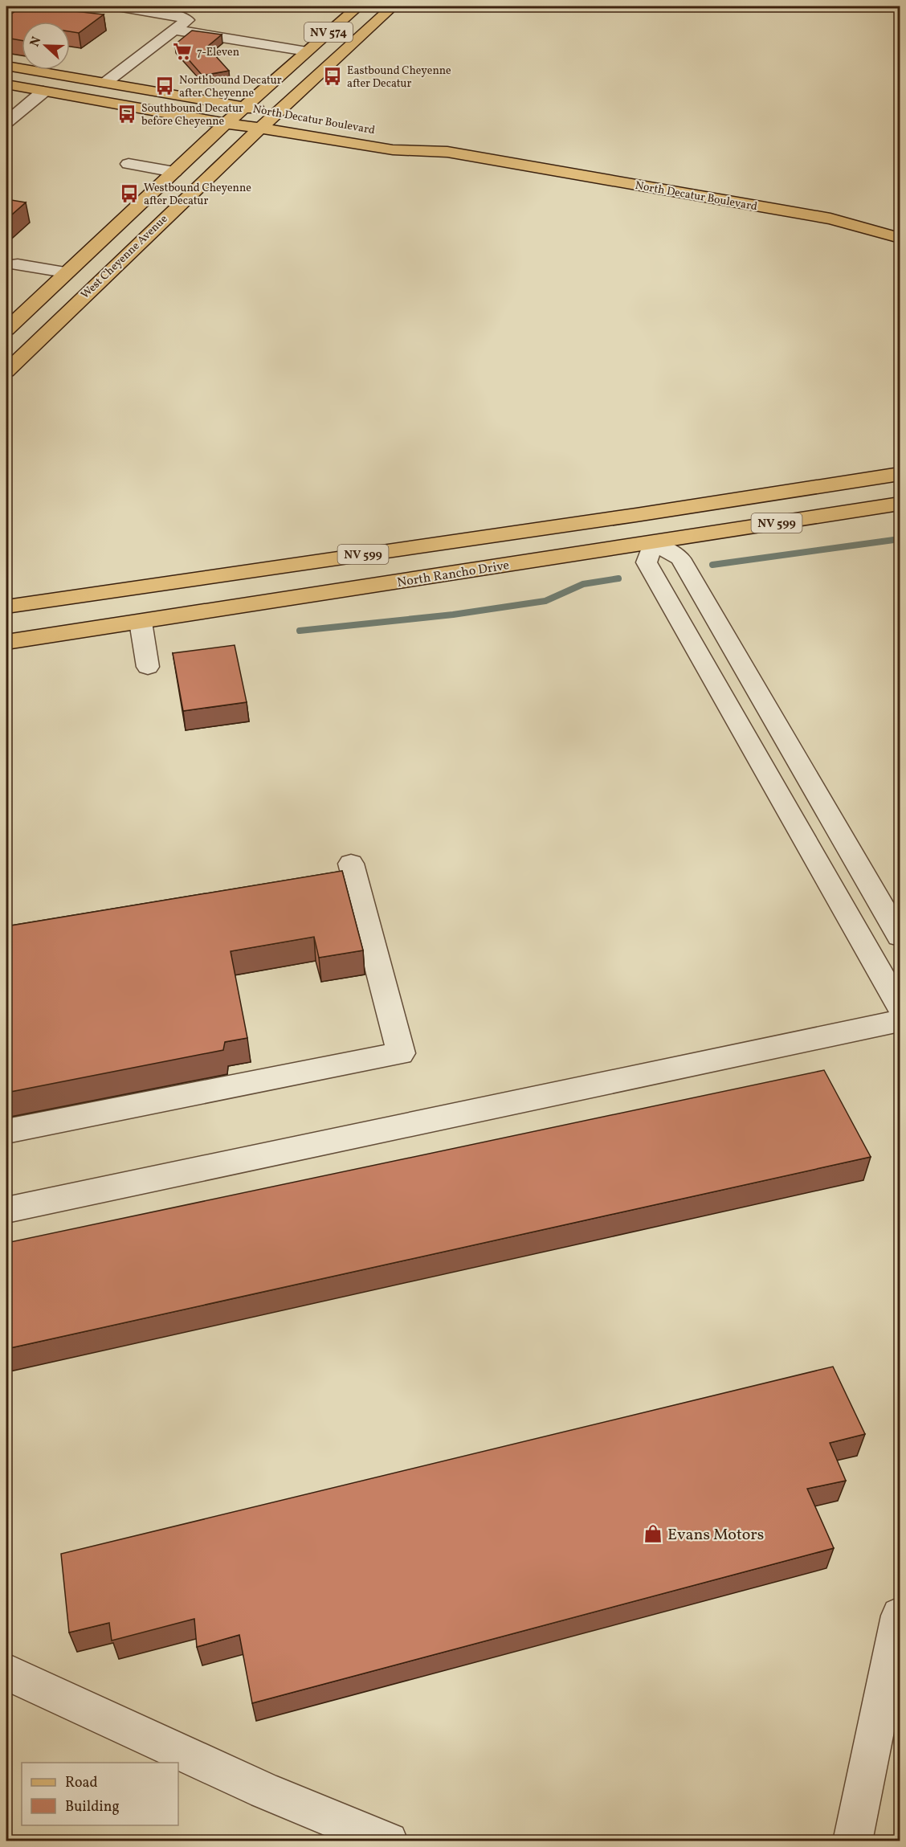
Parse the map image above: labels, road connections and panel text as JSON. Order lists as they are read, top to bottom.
{
  "streets": {
    "main road": [
      "NV 574",
      "North Decatur Boulevard",
      "West Cheyenne Avenue",
      "NV 599",
      "North Rancho Drive"
    ]
  },
  "crossings": [
    ["NV 574", "North Decatur Boulevard"],
    ["North Decatur Boulevard", "West Cheyenne Avenue"]
  ],
  "places": {
    "supermarket": ["7-Eleven"],
    "bus stop": [
      "Eastbound Cheyenne after Decatur",
      "Northbound Decatur after Cheyenne",
      "Southbound Decatur before Cheyenne",
      "Westbound Cheyenne after Decatur"
    ],
    "shop": ["Evans Motors"]
  },
  "legend": ["Road", "Building"],
  "north": "left"
}
